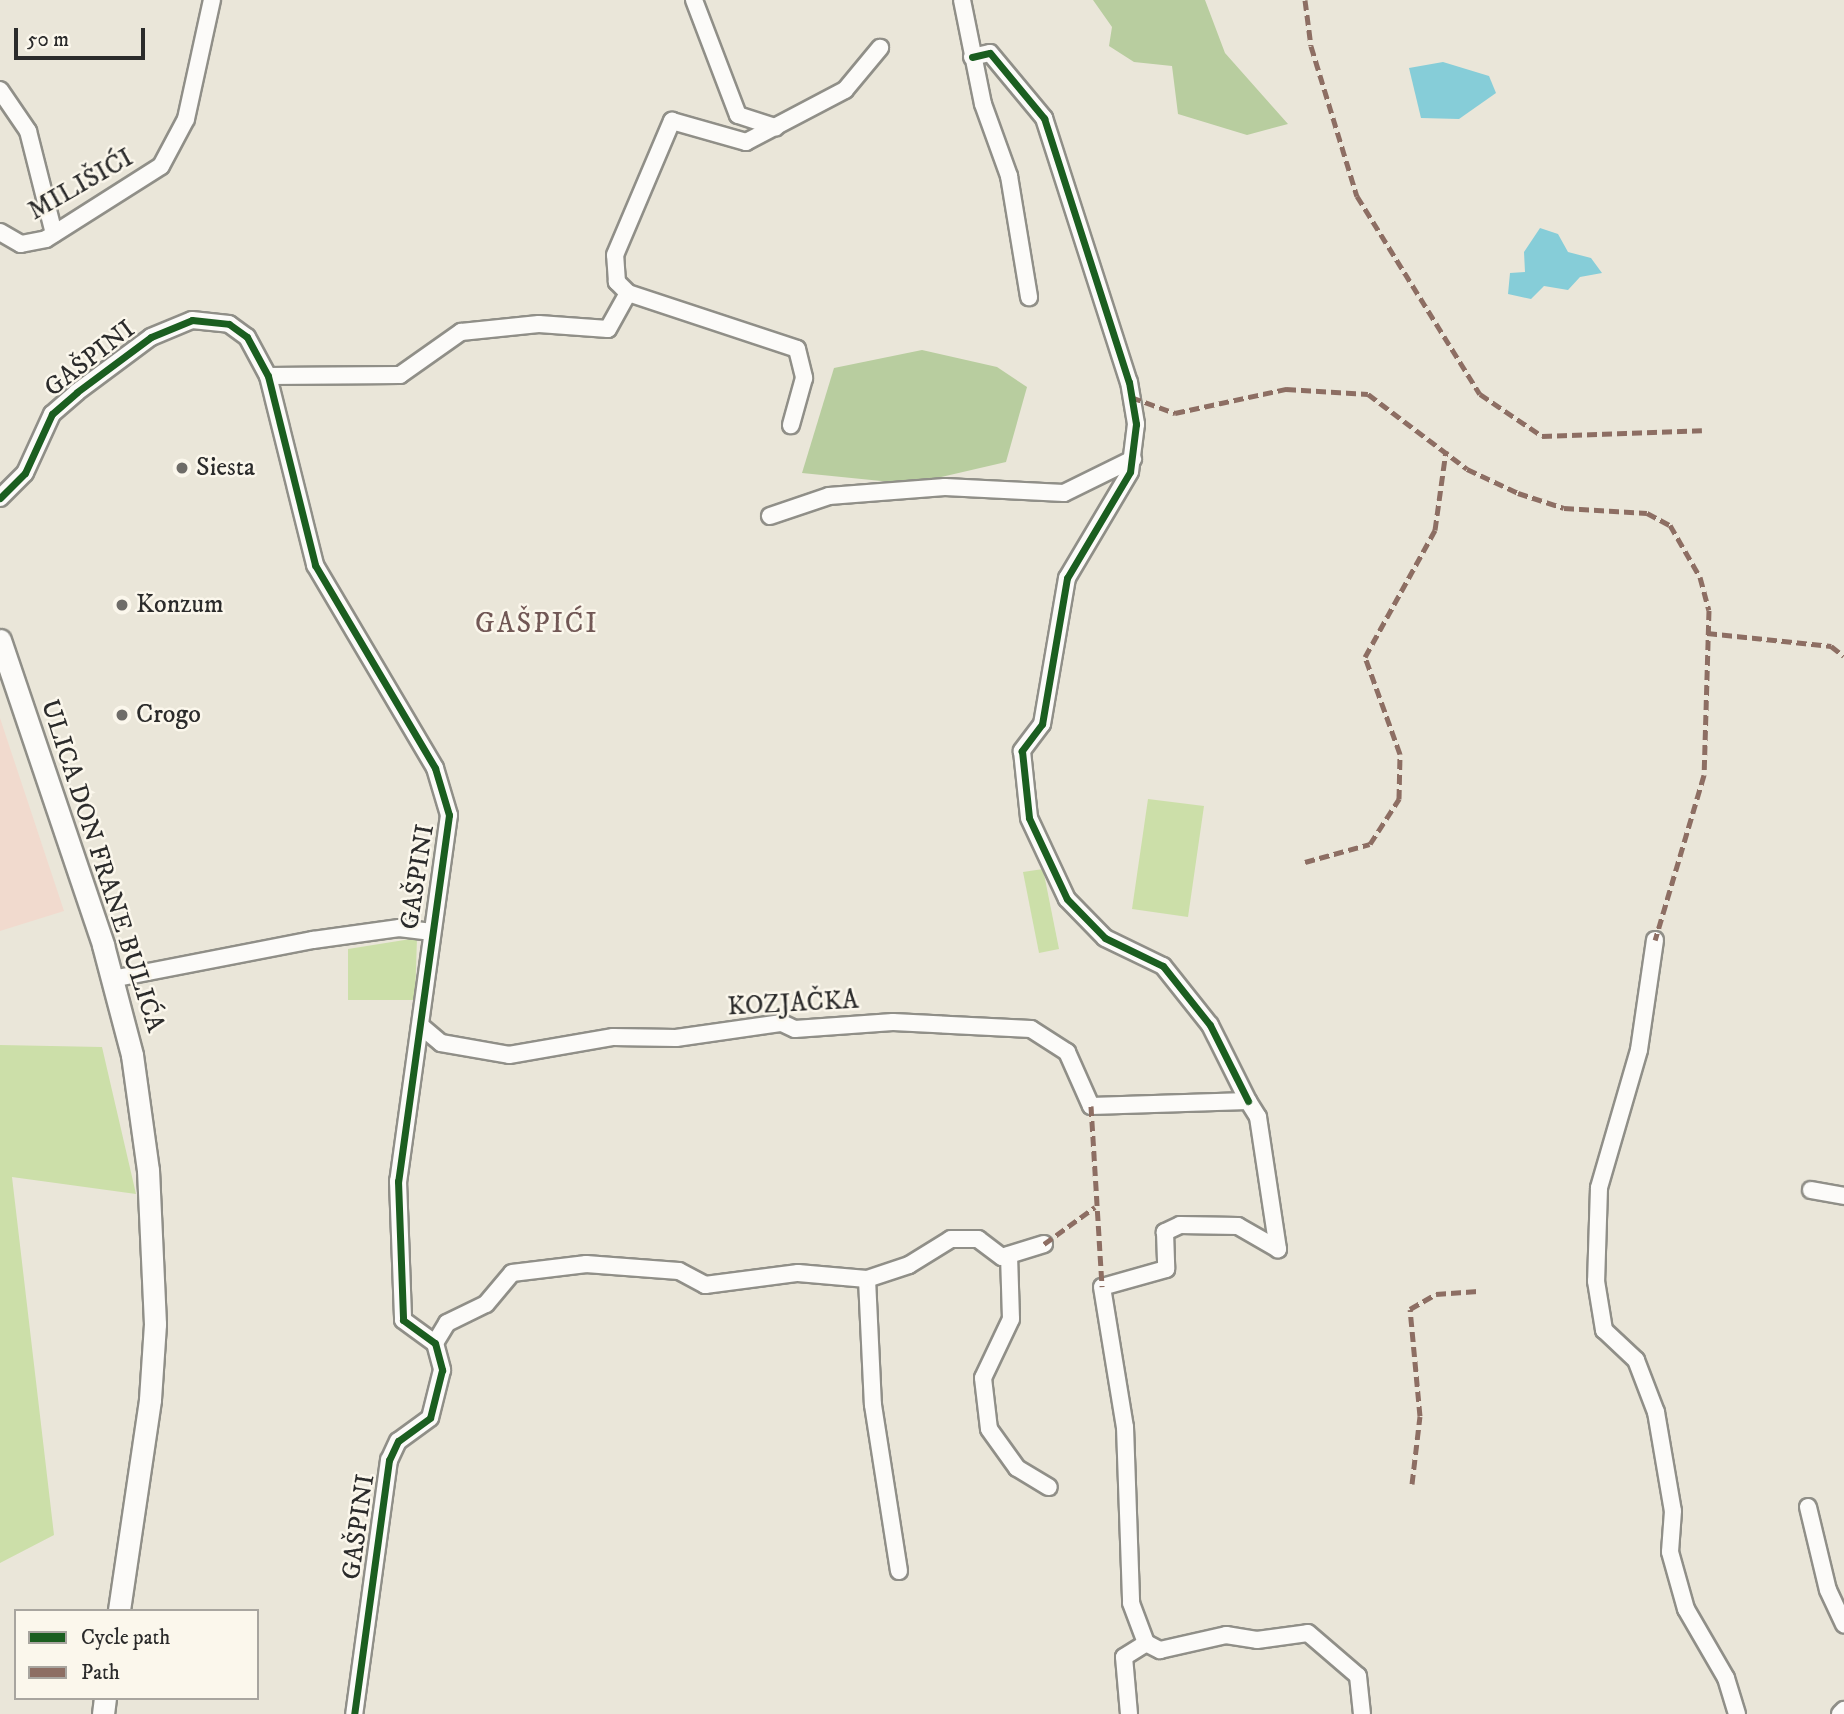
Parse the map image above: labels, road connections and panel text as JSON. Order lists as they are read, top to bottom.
{
  "streets": {
    "street": [
      "MILIŠIĆI",
      "GAŠPINI",
      "ULICA DON FRANE BULIĆA",
      "KOZJAČKA"
    ]
  },
  "crossings": [
    ["GAŠPINI", "KOZJAČKA"]
  ],
  "districts": ["GAŠPIĆI"],
  "places": ["Siesta", "Konzum", "Crogo"],
  "legend": ["Cycle path", "Path"],
  "scale_bar": "50 m"
}
